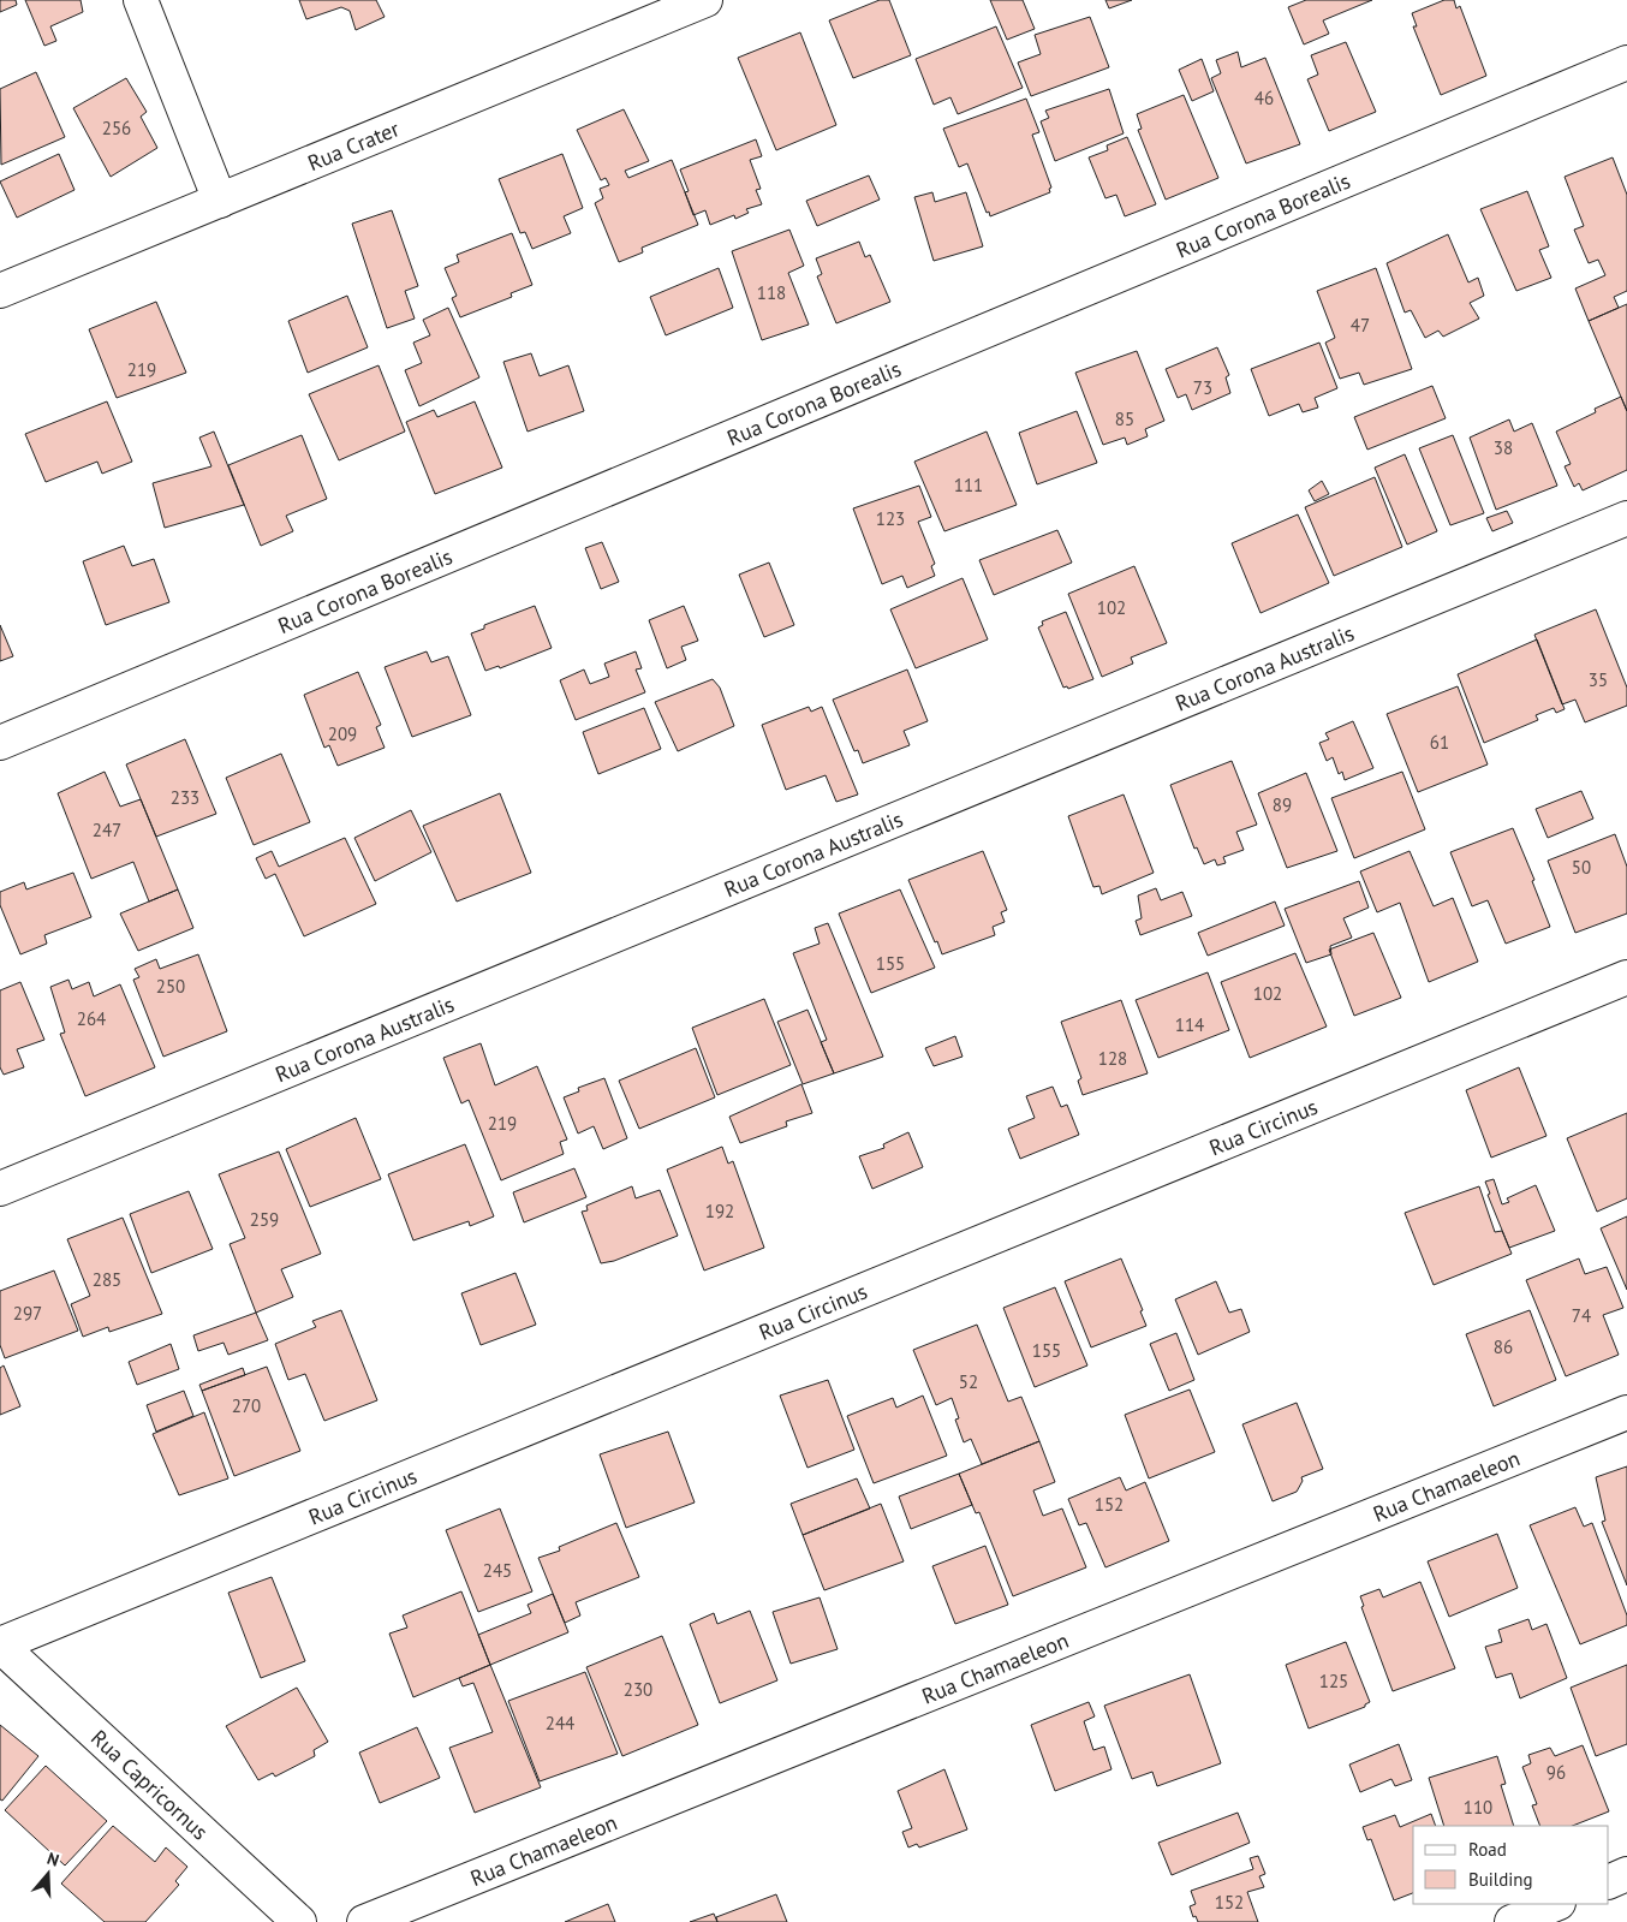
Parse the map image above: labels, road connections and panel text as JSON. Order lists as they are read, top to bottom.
{
  "streets": {
    "street": [
      "Rua Crater",
      "Rua Corona Borealis",
      "Rua Corona Australis",
      "Rua Circinus",
      "Rua Chamaeleon",
      "Rua Capricornus"
    ]
  },
  "crossings": [
    ["Rua Circinus", "Rua Capricornus"]
  ],
  "house_numbers": [
    "46",
    "256",
    "118",
    "47",
    "219",
    "73",
    "85",
    "38",
    "111",
    "123",
    "102",
    "35",
    "209",
    "61",
    "233",
    "89",
    "247",
    "50",
    "155",
    "250",
    "102",
    "264",
    "114",
    "128",
    "219",
    "192",
    "259",
    "285",
    "297",
    "74",
    "86",
    "155",
    "52",
    "270",
    "152",
    "245",
    "125",
    "230",
    "244",
    "96",
    "110",
    "152"
  ],
  "legend": ["Road", "Building"],
  "north": "top"
}
